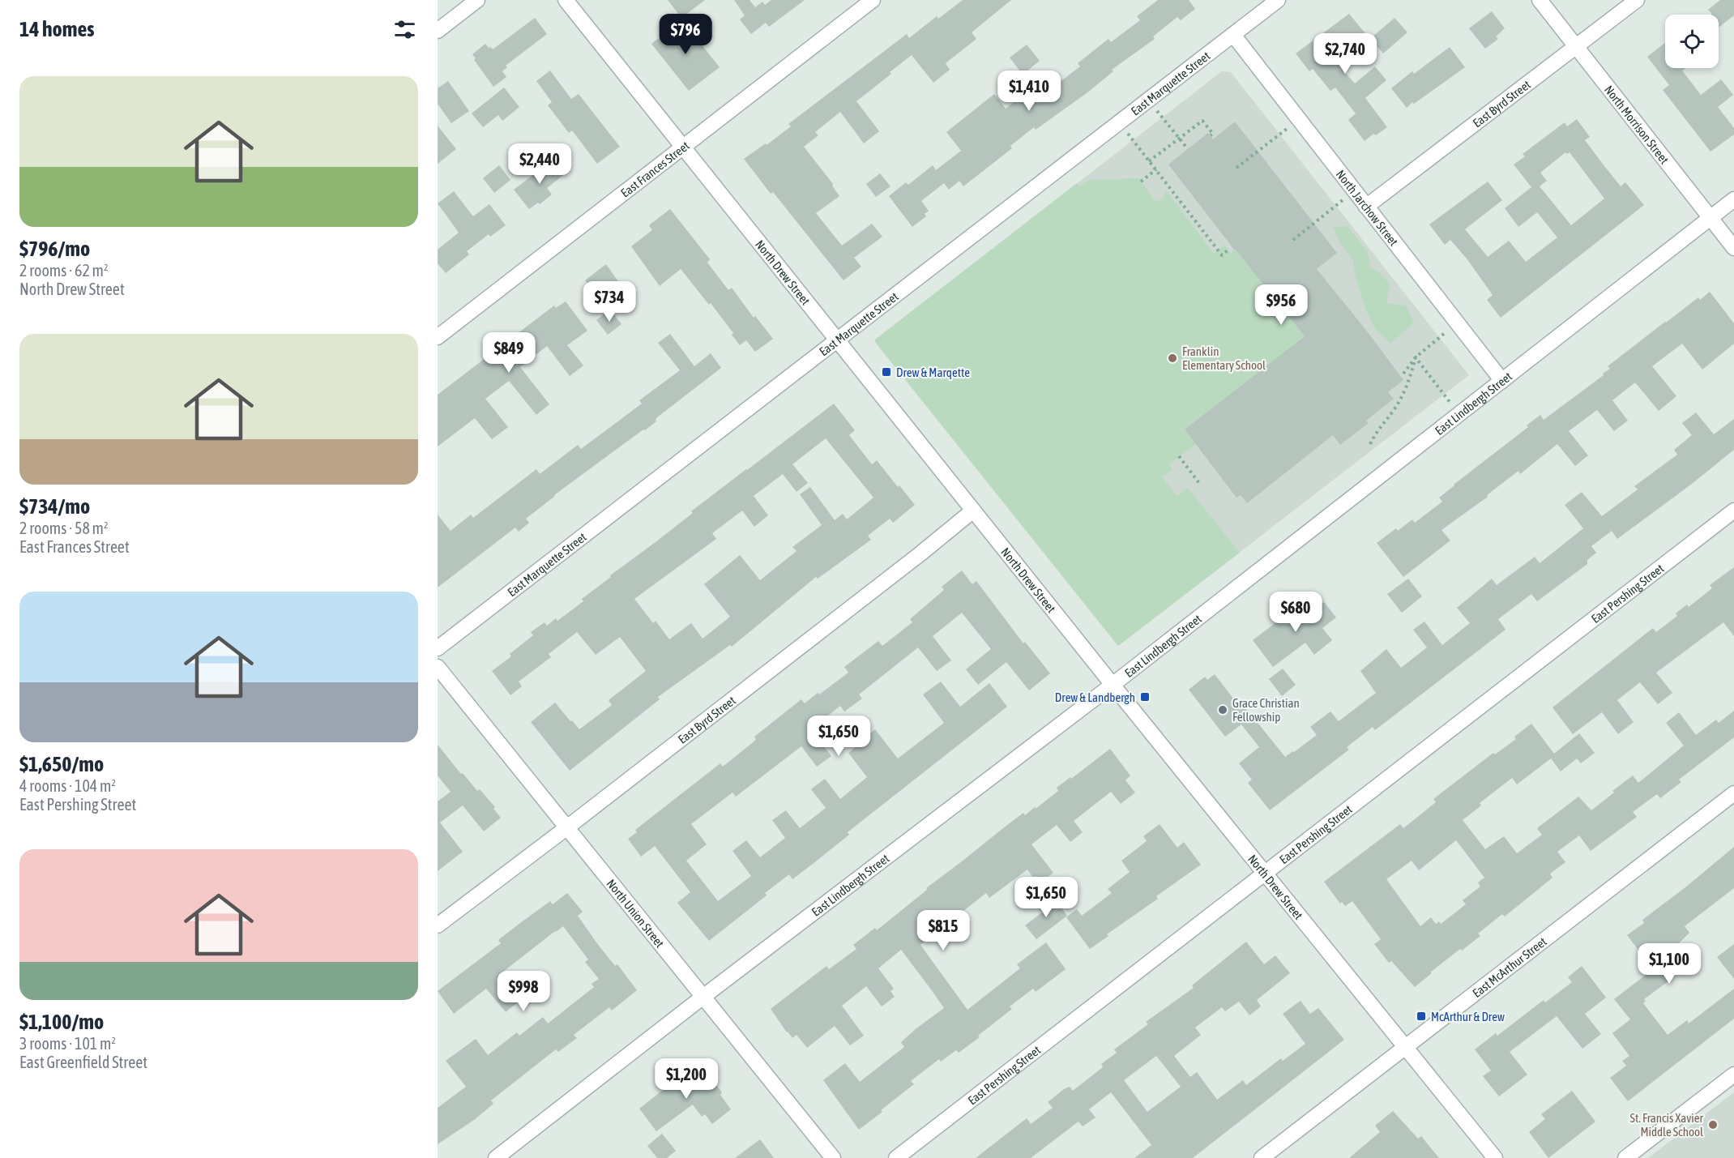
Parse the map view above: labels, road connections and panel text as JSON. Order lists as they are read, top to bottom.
{
  "streets": {
    "street": [
      "East Marquette Street",
      "East Byrd Street",
      "North Morrison Street",
      "East Frances Street",
      "North Jarchow Street",
      "North Drew Street",
      "East Lindbergh Street",
      "East Pershing Street",
      "North Union Street",
      "East McArthur Street"
    ]
  },
  "crossings": [
    ["East Marquette Street", "North Jarchow Street"],
    ["East Marquette Street", "North Drew Street"],
    ["East Byrd Street", "North Morrison Street"],
    ["East Byrd Street", "North Jarchow Street"],
    ["East Byrd Street", "North Drew Street"],
    ["East Byrd Street", "North Union Street"],
    ["North Morrison Street", "East Lindbergh Street"],
    ["East Frances Street", "North Drew Street"],
    ["North Jarchow Street", "East Lindbergh Street"],
    ["North Drew Street", "East Lindbergh Street"],
    ["North Drew Street", "East Pershing Street"],
    ["North Drew Street", "East McArthur Street"],
    ["East Lindbergh Street", "North Union Street"]
  ],
  "places": {
    "other": ["Franklin Elementary School", "Grace Christian Fellowship", "St. Francis Xavier Middle School"],
    "transit": ["Drew & Marqette", "Drew & Landbergh", "McArthur & Drew"]
  },
  "page": {
    "heading": "14 homes",
    "price": [
      "$796",
      "$2,740",
      "$1,410",
      "$2,440",
      "$734",
      "$956",
      "$849",
      "$680",
      "$1,650",
      "$1,650",
      "$815",
      "$1,100",
      "$998",
      "$1,200"
    ],
    "list": [
      {
        "name": "$796/mo",
        "note": "2 rooms · 62 m² · North Drew Street"
      },
      {
        "name": "$734/mo",
        "note": "2 rooms · 58 m² · East Frances Street"
      },
      {
        "name": "$1,650/mo",
        "note": "4 rooms · 104 m² · East Pershing Street"
      },
      {
        "name": "$1,100/mo",
        "note": "3 rooms · 101 m² · East Greenfield Street"
      }
    ]
  }
}
